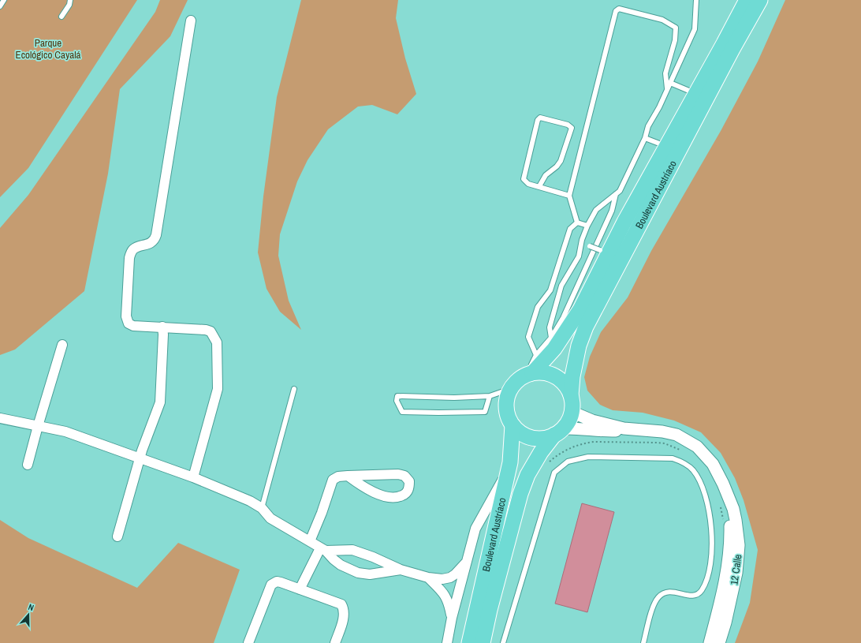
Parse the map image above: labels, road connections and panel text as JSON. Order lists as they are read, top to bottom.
{
  "streets": {
    "main road": ["Boulevard Austríaco"],
    "street": ["12 Calle"]
  },
  "crossings": [
    ["Boulevard Austríaco", "12 Calle"]
  ],
  "parks": ["Parque Ecológico Cayalá"],
  "north": "top"
}
